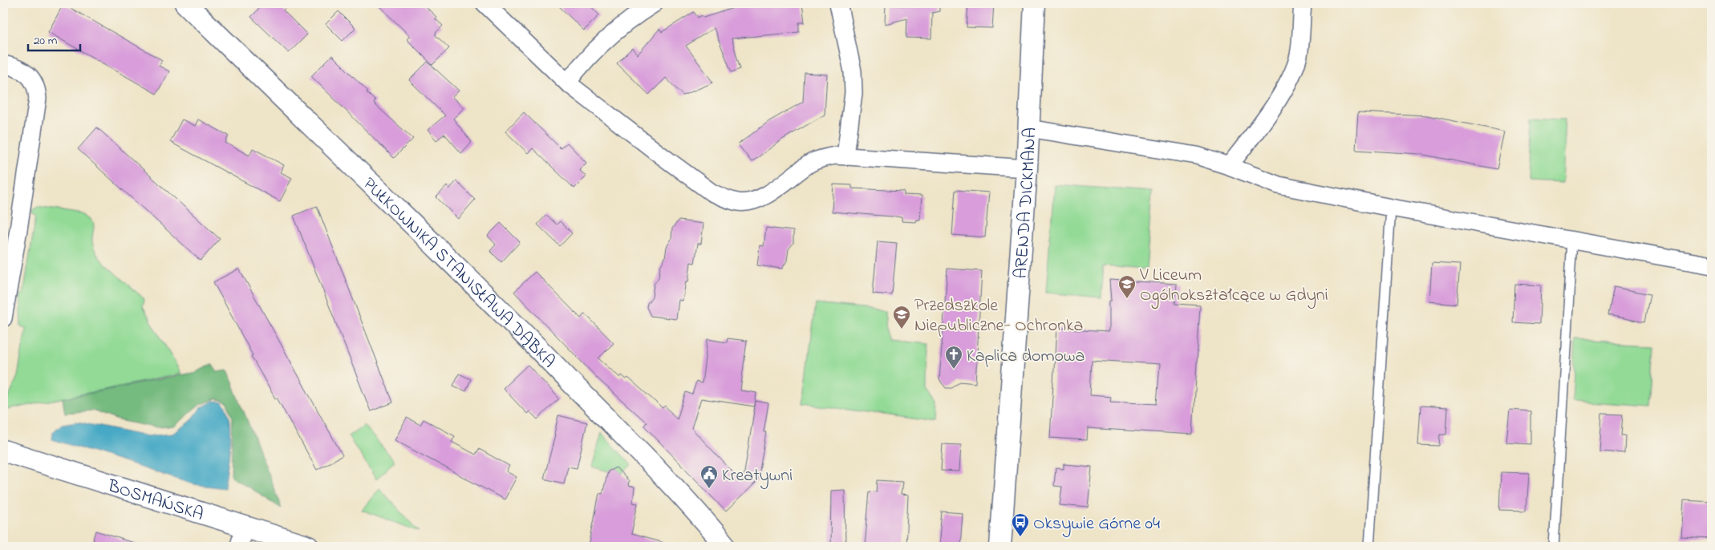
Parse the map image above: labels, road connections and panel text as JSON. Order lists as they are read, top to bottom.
{
  "streets": {
    "street": ["ARENDA DICKMANA", "PUŁKOWNIKA STANISŁAWA DĄBKA", "BOSMAŃSKA"]
  },
  "places": {
    "school or university": ["V Liceum Ogólnokształcące w Gdyni", "Przedszkole Niepubliczne- Ochronka"],
    "church": ["Kaplica domowa"],
    "public building": ["Kreatywni"],
    "bus stop": ["Oksywie Górne 04"]
  },
  "scale_bar": "20 m"
}
